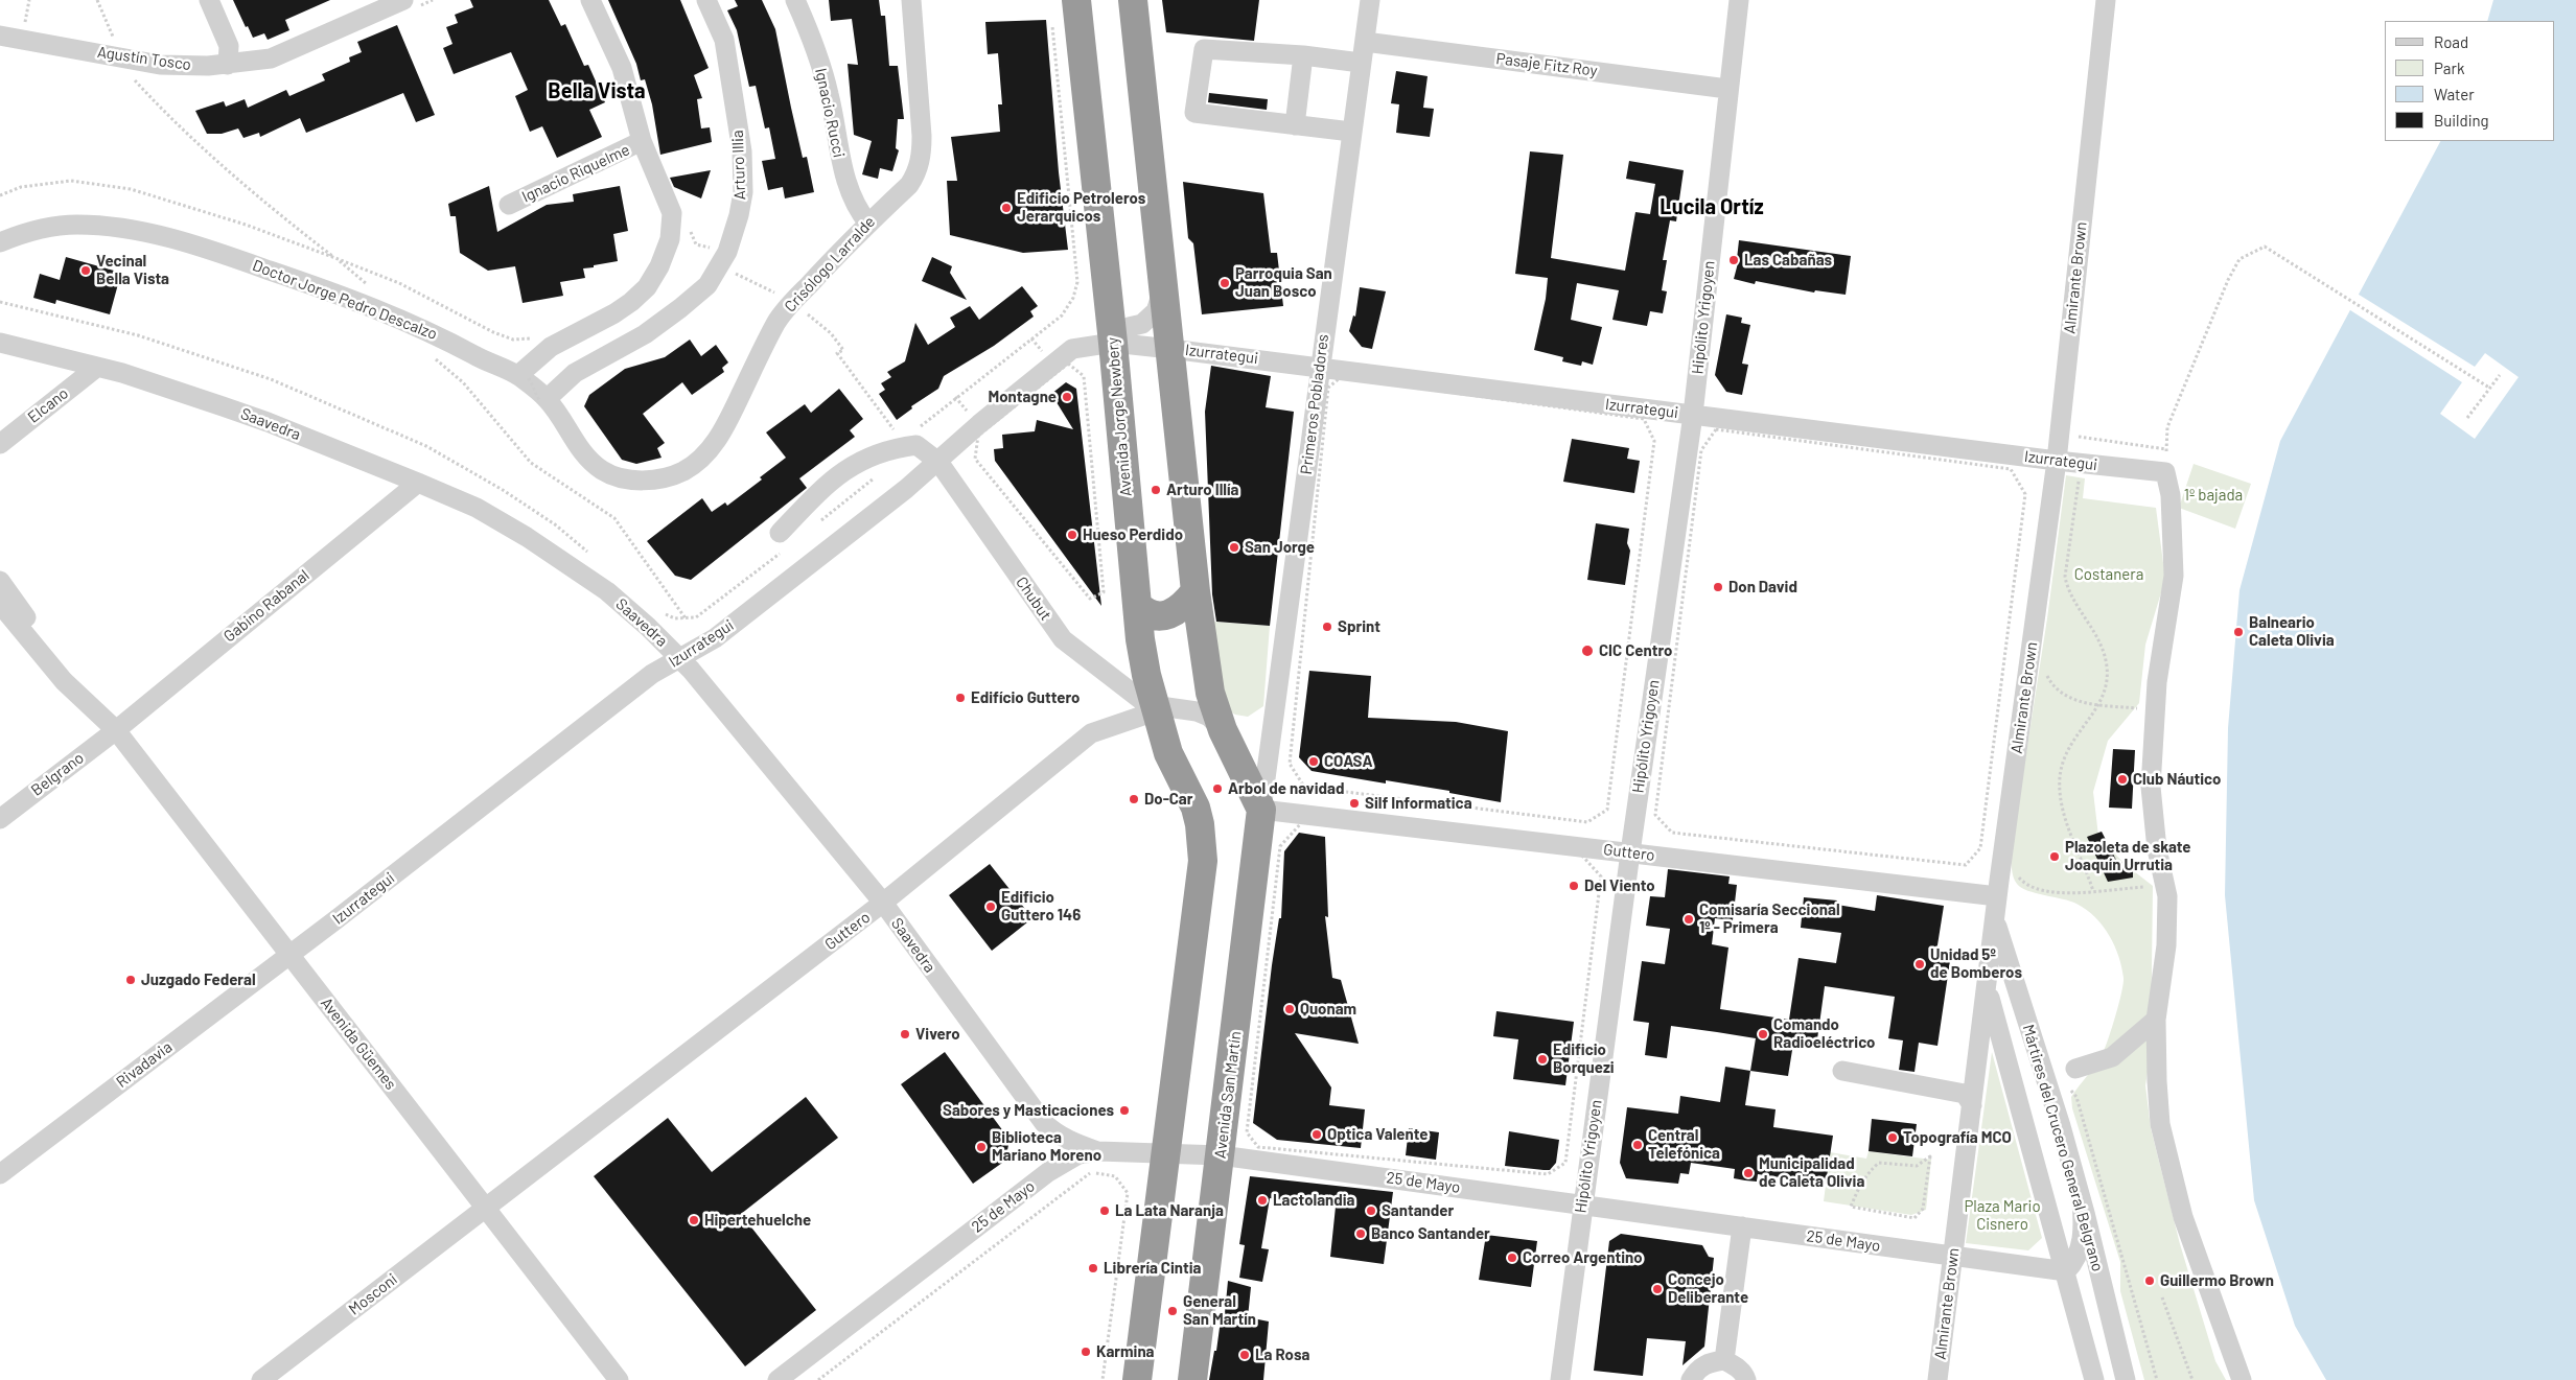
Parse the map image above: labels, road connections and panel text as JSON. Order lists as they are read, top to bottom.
{
  "streets": {
    "highway": ["Avenida Jorge Newbery", "Avenida San Martín"],
    "street": [
      "Agustín Tosco",
      "Pasaje Fitz Roy",
      "Ignacio Rucci",
      "Arturo Illia",
      "Ignacio Riquelme",
      "Crisólogo Larralde",
      "Almirante Brown",
      "Doctor Jorge Pedro Descalzo",
      "Hipólito Yrigoyen",
      "Izurrategui",
      "Primeros Pobladores",
      "Elcano",
      "Saavedra",
      "Chubut",
      "Gabino Rabanal",
      "Belgrano",
      "Guttero",
      "Avenida Güemes",
      "Rivadavia",
      "Mártires del Crucero General Belgrano",
      "25 de Mayo",
      "Mosconi"
    ]
  },
  "crossings": [
    ["Pasaje Fitz Roy", "Hipólito Yrigoyen"],
    ["Pasaje Fitz Roy", "Primeros Pobladores"],
    ["Ignacio Rucci", "Crisólogo Larralde"],
    ["Arturo Illia", "Doctor Jorge Pedro Descalzo"],
    ["Crisólogo Larralde", "Doctor Jorge Pedro Descalzo"],
    ["Almirante Brown", "Izurrategui"],
    ["Almirante Brown", "Guttero"],
    ["Almirante Brown", "Mártires del Crucero General Belgrano"],
    ["Almirante Brown", "25 de Mayo"],
    ["Hipólito Yrigoyen", "Izurrategui"],
    ["Hipólito Yrigoyen", "Guttero"],
    ["Hipólito Yrigoyen", "25 de Mayo"],
    ["Izurrategui", "Primeros Pobladores"],
    ["Izurrategui", "Avenida Jorge Newbery"],
    ["Izurrategui", "Saavedra"],
    ["Izurrategui", "Chubut"],
    ["Izurrategui", "Avenida Güemes"],
    ["Izurrategui", "Rivadavia"],
    ["Primeros Pobladores", "Guttero"],
    ["Primeros Pobladores", "Avenida San Martín"],
    ["Elcano", "Saavedra"],
    ["Avenida Jorge Newbery", "Chubut"],
    ["Avenida Jorge Newbery", "Guttero"],
    ["Avenida Jorge Newbery", "25 de Mayo"],
    ["Saavedra", "Gabino Rabanal"],
    ["Saavedra", "Guttero"],
    ["Saavedra", "25 de Mayo"],
    ["Chubut", "Guttero"],
    ["Gabino Rabanal", "Belgrano"],
    ["Gabino Rabanal", "Avenida Güemes"],
    ["Belgrano", "Avenida Güemes"],
    ["Guttero", "Avenida Güemes"],
    ["Guttero", "Avenida San Martín"],
    ["Guttero", "Mosconi"],
    ["Avenida Güemes", "Rivadavia"],
    ["Avenida Güemes", "Mosconi"],
    ["Avenida San Martín", "25 de Mayo"],
    ["Mártires del Crucero General Belgrano", "25 de Mayo"]
  ],
  "districts": ["Bella Vista", "Lucila Ortíz"],
  "parks": ["1º bajada", "Costanera", "Plaza Mario Cisnero"],
  "places": [
    "Edificio Petroleros Jerarquicos",
    "Las Cabañas",
    "Vecinal Bella Vista",
    "Parroquia San Juan Bosco",
    "Montagne",
    "Arturo Illía",
    "Hueso Perdido",
    "San Jorge",
    "Don David",
    "Sprint",
    "Balneario Caleta Olivia",
    "CIC Centro",
    "Edifício Guttero",
    "COASA",
    "Club Náutico",
    "Arbol de navidad",
    "Do-Car",
    "Silf Informatica",
    "Plazoleta de skate Joaquín Urrutia",
    "Del Viento",
    "Edificio Guttero 146",
    "Comisaría Seccional 1º - Primera",
    "Unidad 5º de Bomberos",
    "Juzgado Federal",
    "Quonam",
    "Vivero",
    "Comando Radioeléctrico",
    "Edificio Borquezi",
    "Sabores y Masticaciones",
    "Optica Valente",
    "Topografía MCO",
    "Central Telefónica",
    "Biblioteca Mariano Moreno",
    "Municipalidad de Caleta Olivia",
    "Lactolandia",
    "La Lata Naranja",
    "Santander",
    "Hipertehuelche",
    "Banco Santander",
    "Correo Argentino",
    "Librería Cintia",
    "Guillermo Brown",
    "Concejo Deliberante",
    "General San Martín",
    "Karmina",
    "La Rosa"
  ],
  "legend": [
    "Road",
    "Park",
    "Water",
    "Building"
  ]
}
